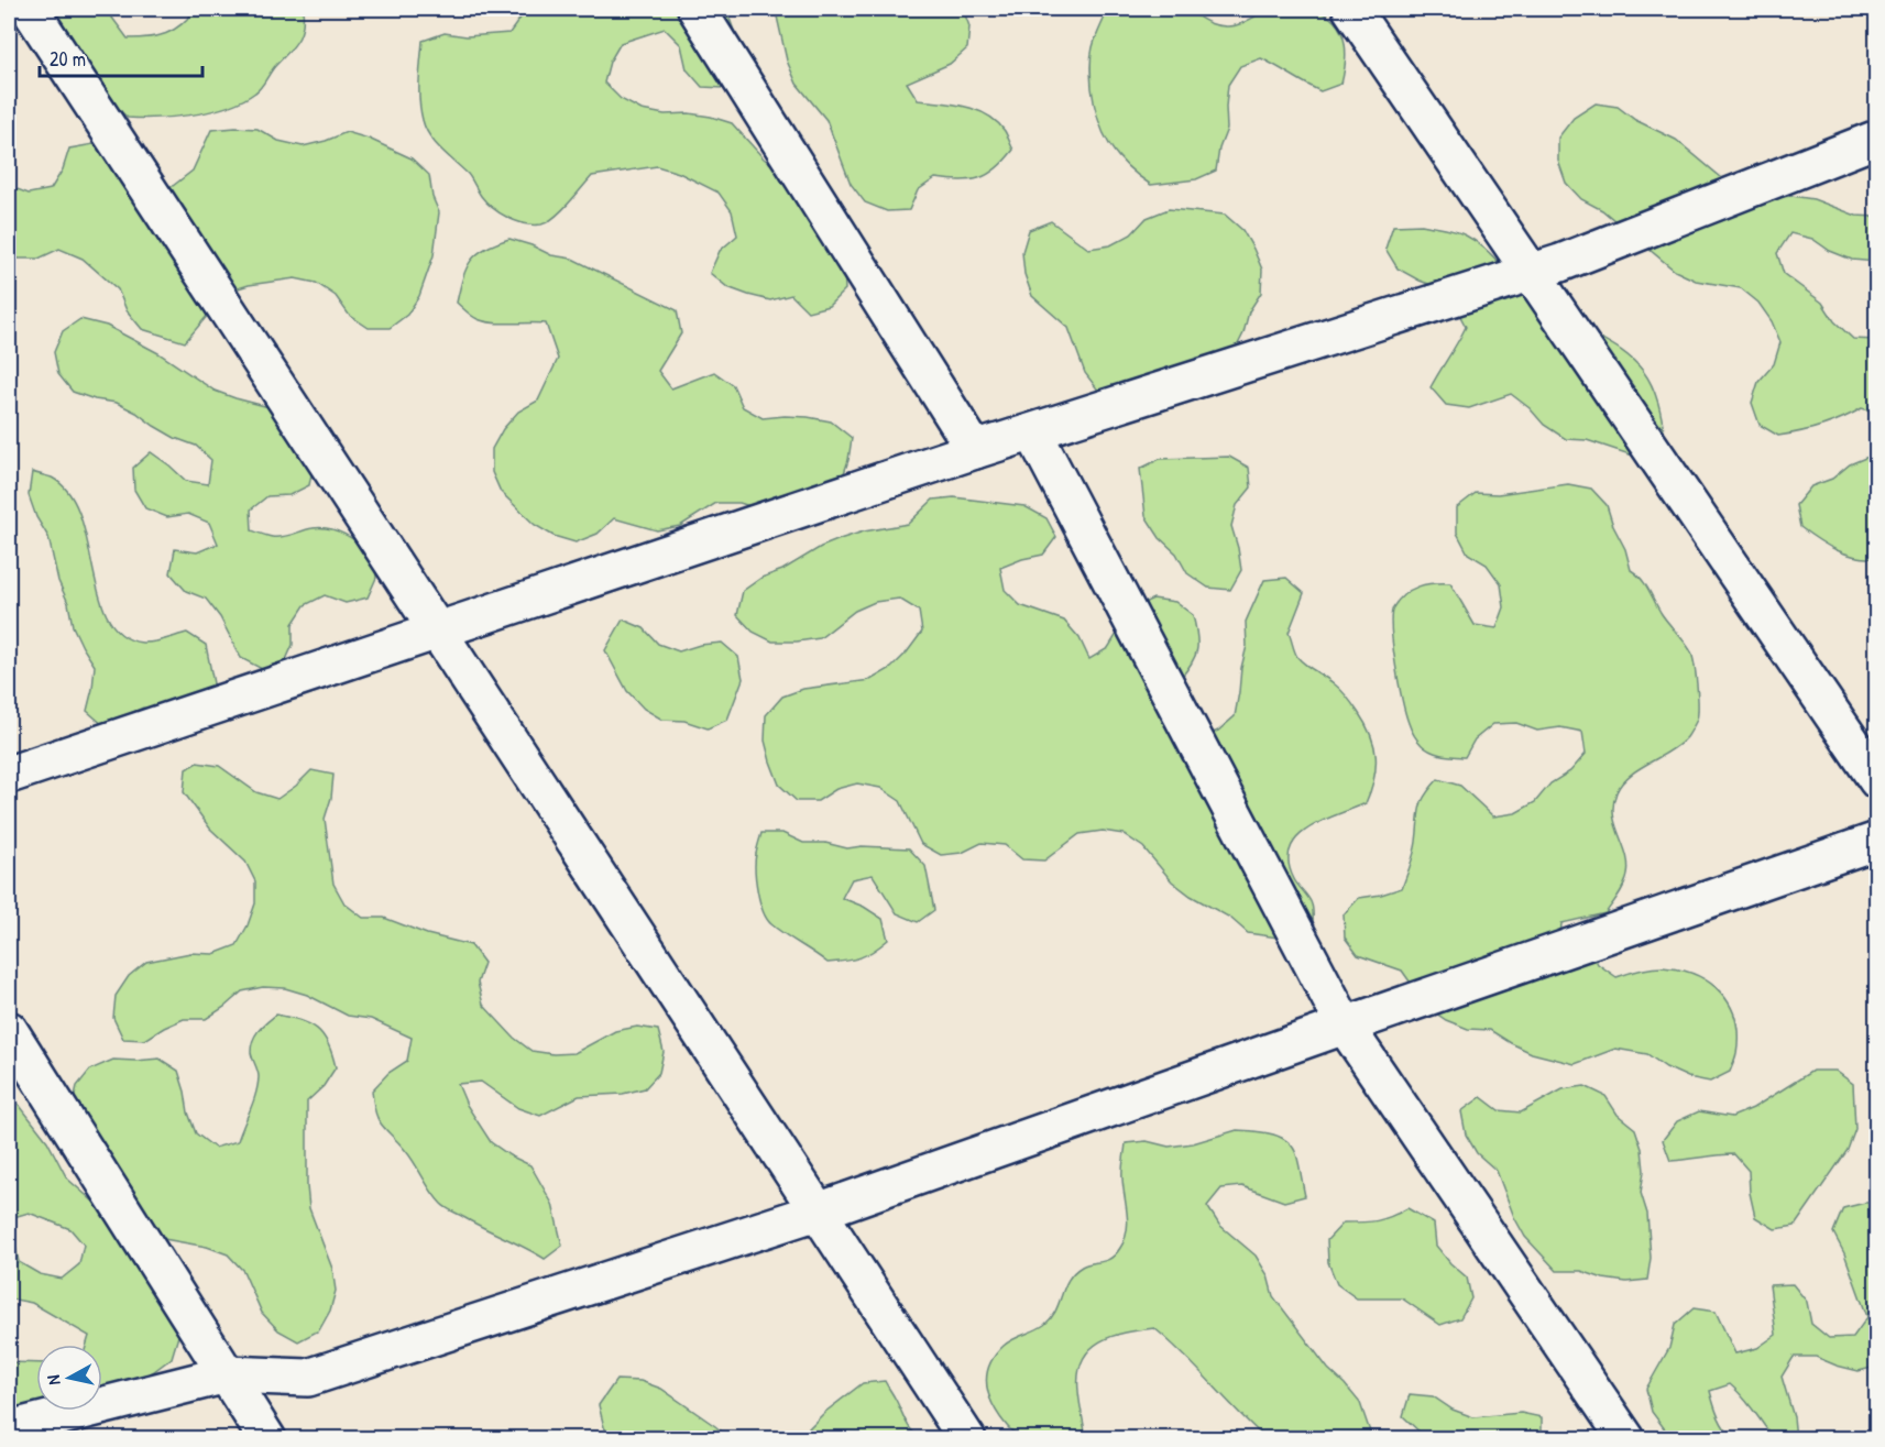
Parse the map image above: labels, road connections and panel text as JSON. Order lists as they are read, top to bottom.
{
  "scale_bar": "20 m",
  "north": "left"
}
